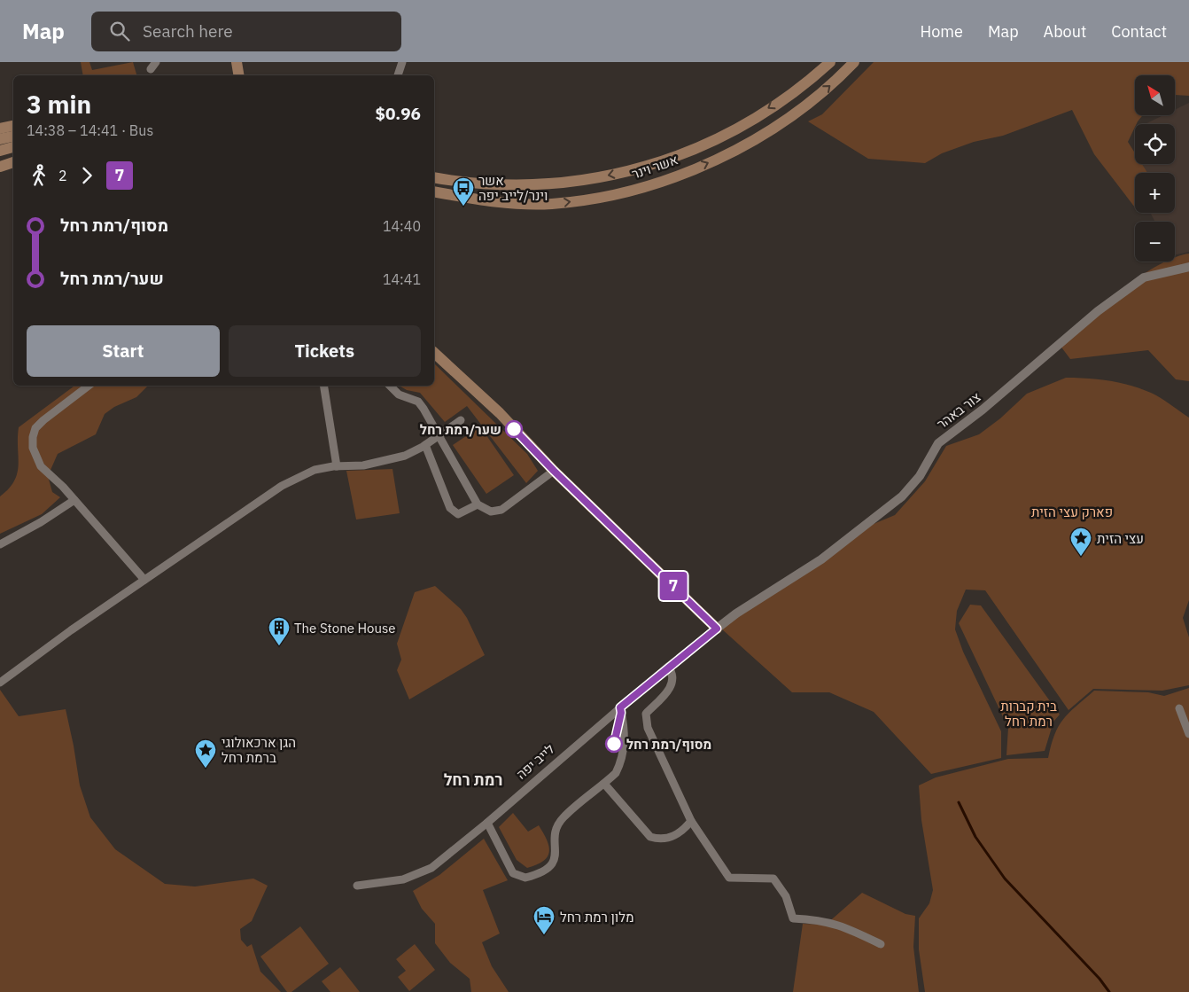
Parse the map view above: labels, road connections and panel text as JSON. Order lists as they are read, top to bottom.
{
  "streets": {
    "main road": ["אשר וינר"],
    "street": ["צור באהר", "לייב יפה"]
  },
  "crossings": [
    ["צור באהר", "לייב יפה"]
  ],
  "districts": ["רמת רחל"],
  "parks": ["פארק עצי הזית", "בית קברות רמת רחל"],
  "places": {
    "bus stop": ["אשר וינר/לייב יפה"],
    "other": ["שער/רמת רחל", "מסוף/רמת רחל"],
    "place": ["עצי הזית", "הגן ארכאולוגי ברמת רחל"],
    "building": ["The Stone House"],
    "hotel": ["מלון רמת רחל"]
  },
  "lines": ["bus line 7"],
  "north": "top left",
  "page": {
    "header": "Map",
    "search": "Search here",
    "nav": [
      "Home",
      "Map",
      "About",
      "Contact"
    ],
    "on_map": "7",
    "map_buttons": ["+", "−"],
    "heading": ["3 min", "14:38 – 14:41 · Bus", "$0.96"],
    "legs": ["2", "7"],
    "list": [
      {
        "name": "מסוף/רמת רחל",
        "value": "14:40"
      },
      {
        "name": "שער/רמת רחל",
        "value": "14:41"
      }
    ],
    "buttons": ["Start", "Tickets"]
  }
}
